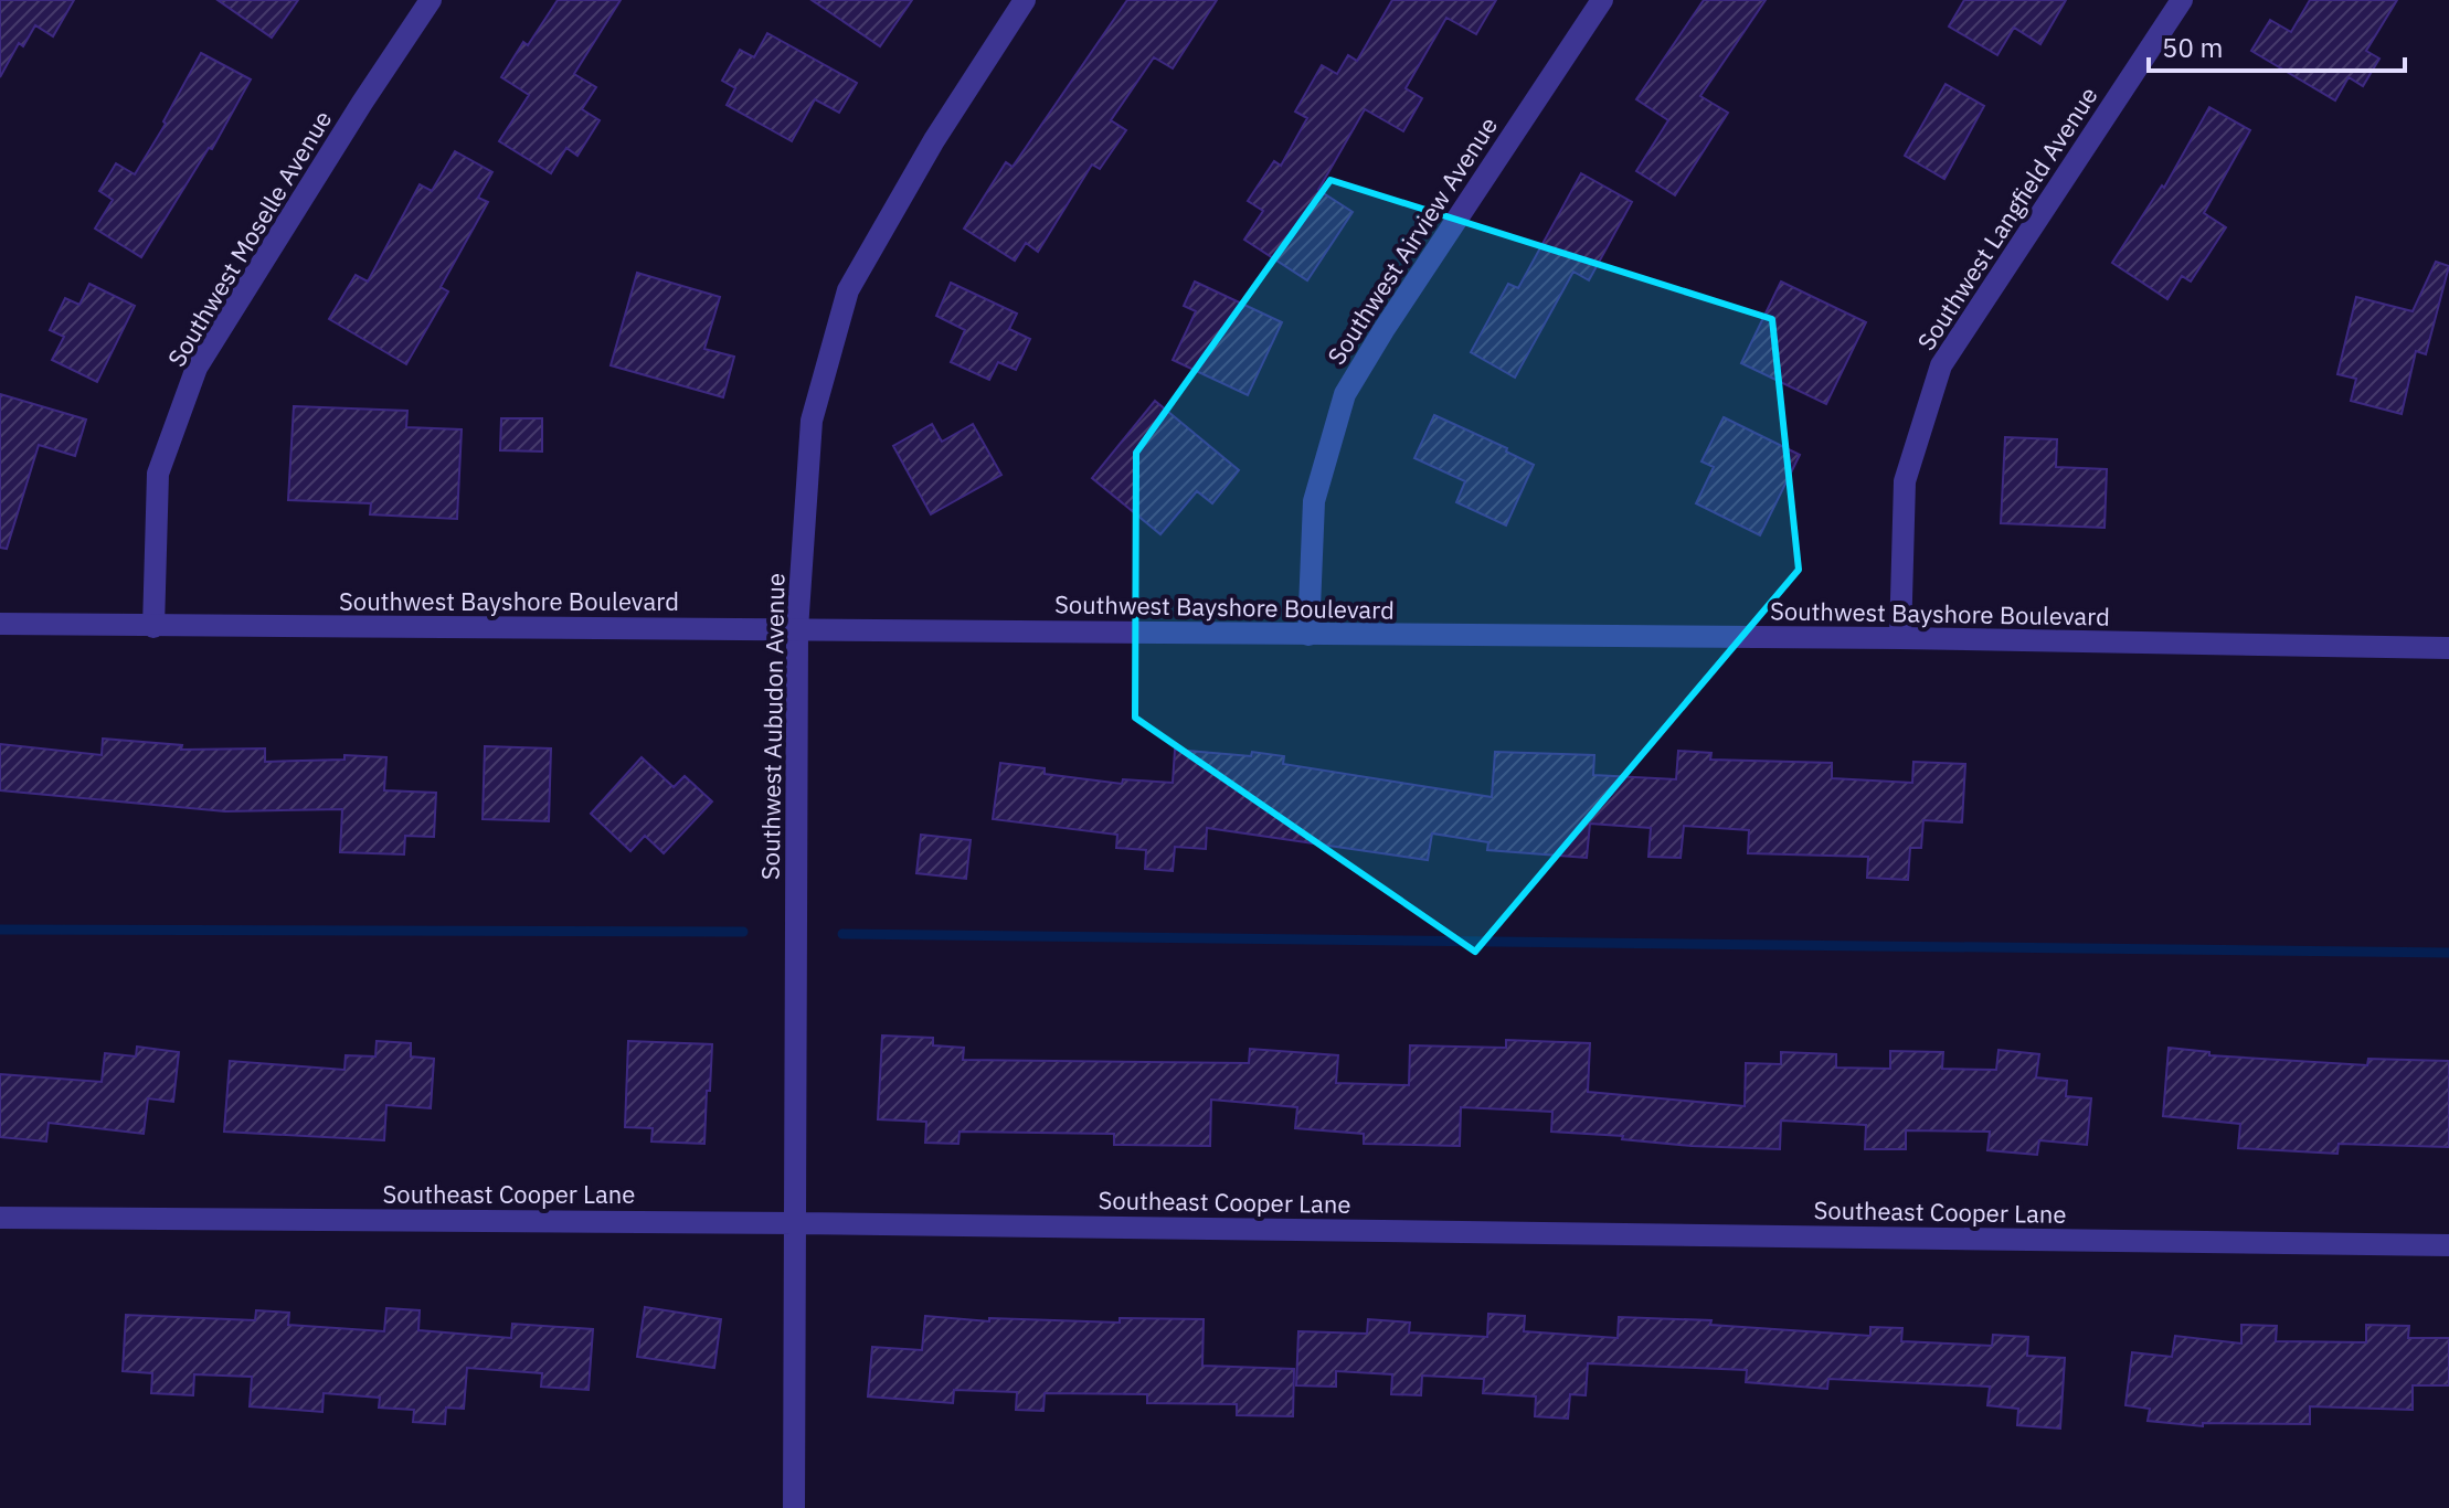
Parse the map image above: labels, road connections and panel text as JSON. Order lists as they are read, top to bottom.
{
  "streets": {
    "street": [
      "Southwest Langfield Avenue",
      "Southwest Moselle Avenue",
      "Southwest Airview Avenue",
      "Southwest Bayshore Boulevard",
      "Southwest Aubudon Avenue",
      "Southeast Cooper Lane"
    ]
  },
  "crossings": [
    ["Southwest Langfield Avenue", "Southwest Bayshore Boulevard"],
    ["Southwest Moselle Avenue", "Southwest Bayshore Boulevard"],
    ["Southwest Airview Avenue", "Southwest Bayshore Boulevard"],
    ["Southwest Bayshore Boulevard", "Southwest Aubudon Avenue"],
    ["Southwest Aubudon Avenue", "Southeast Cooper Lane"]
  ],
  "scale_bar": "50 m"
}
